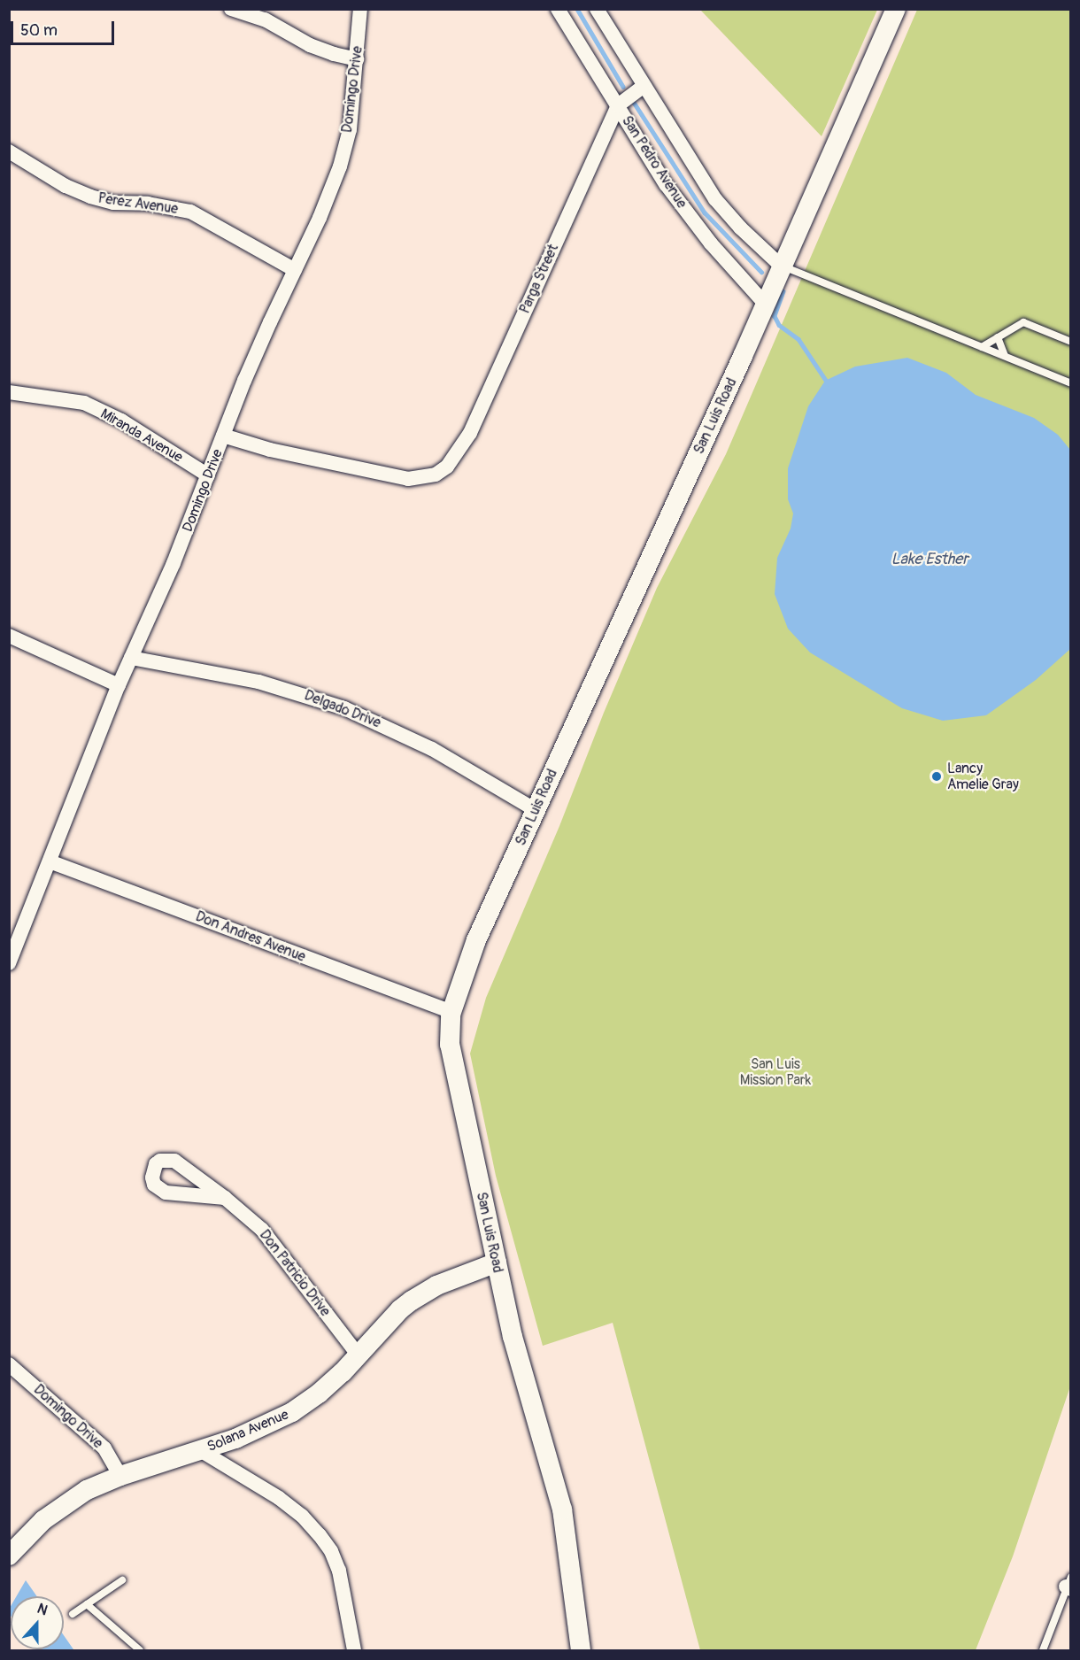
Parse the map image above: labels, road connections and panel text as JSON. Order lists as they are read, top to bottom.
{
  "streets": {
    "street": [
      "Domingo Drive",
      "San Pedro Avenue",
      "Perez Avenue",
      "Parga Street",
      "San Luis Road",
      "Miranda Avenue",
      "Delgado Drive",
      "Don Andres Avenue",
      "Don Patricio Drive",
      "Solana Avenue"
    ]
  },
  "crossings": [
    ["Domingo Drive", "Perez Avenue"],
    ["Domingo Drive", "Parga Street"],
    ["Domingo Drive", "Miranda Avenue"],
    ["Domingo Drive", "Delgado Drive"],
    ["Domingo Drive", "Don Andres Avenue"],
    ["Domingo Drive", "Solana Avenue"],
    ["San Pedro Avenue", "Parga Street"],
    ["San Pedro Avenue", "San Luis Road"],
    ["San Luis Road", "Delgado Drive"],
    ["San Luis Road", "Don Andres Avenue"],
    ["San Luis Road", "Solana Avenue"],
    ["Don Patricio Drive", "Solana Avenue"]
  ],
  "water": ["Lake Esther"],
  "parks": ["San Luis Mission Park"],
  "places": ["Lancy Amelie Gray"],
  "scale_bar": "50 m",
  "north": "top"
}
